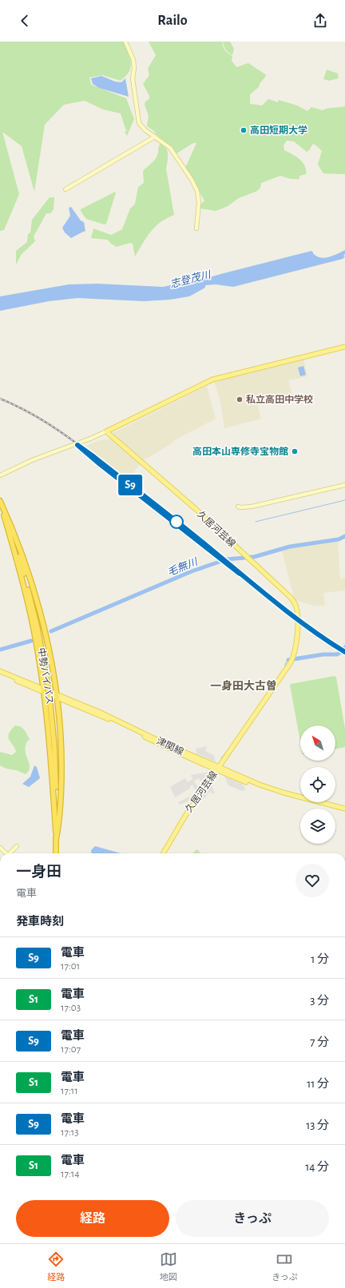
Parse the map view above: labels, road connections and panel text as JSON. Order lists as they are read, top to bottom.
{
  "streets": {
    "highway": ["中勢バイパス"],
    "main road": ["久居河芸線", "津関線"]
  },
  "crossings": [
    ["久居河芸線", "津関線"]
  ],
  "districts": ["一身田大古曽"],
  "water": ["志登茂川", "毛無川"],
  "places": ["高田短期大学", "私立高田中学校", "高田本山専修寺宝物館"],
  "north": "top left",
  "page": {
    "header": "Railo",
    "on_map": "S9",
    "heading": [
      ["一身田", "電車"],
      "発車時刻"
    ],
    "list": [
      {
        "mark": "S9",
        "name": "電車",
        "note": "17:01",
        "value": "1 分"
      },
      {
        "mark": "S1",
        "name": "電車",
        "note": "17:03",
        "value": "3 分"
      },
      {
        "mark": "S9",
        "name": "電車",
        "note": "17:07",
        "value": "7 分"
      },
      {
        "mark": "S1",
        "name": "電車",
        "note": "17:11",
        "value": "11 分"
      },
      {
        "mark": "S9",
        "name": "電車",
        "note": "17:13",
        "value": "13 分"
      },
      {
        "mark": "S1",
        "name": "電車",
        "note": "17:14",
        "value": "14 分"
      }
    ],
    "buttons": ["経路", "きっぷ"],
    "tabs": ["経路", "地図", "きっぷ"]
  }
}
